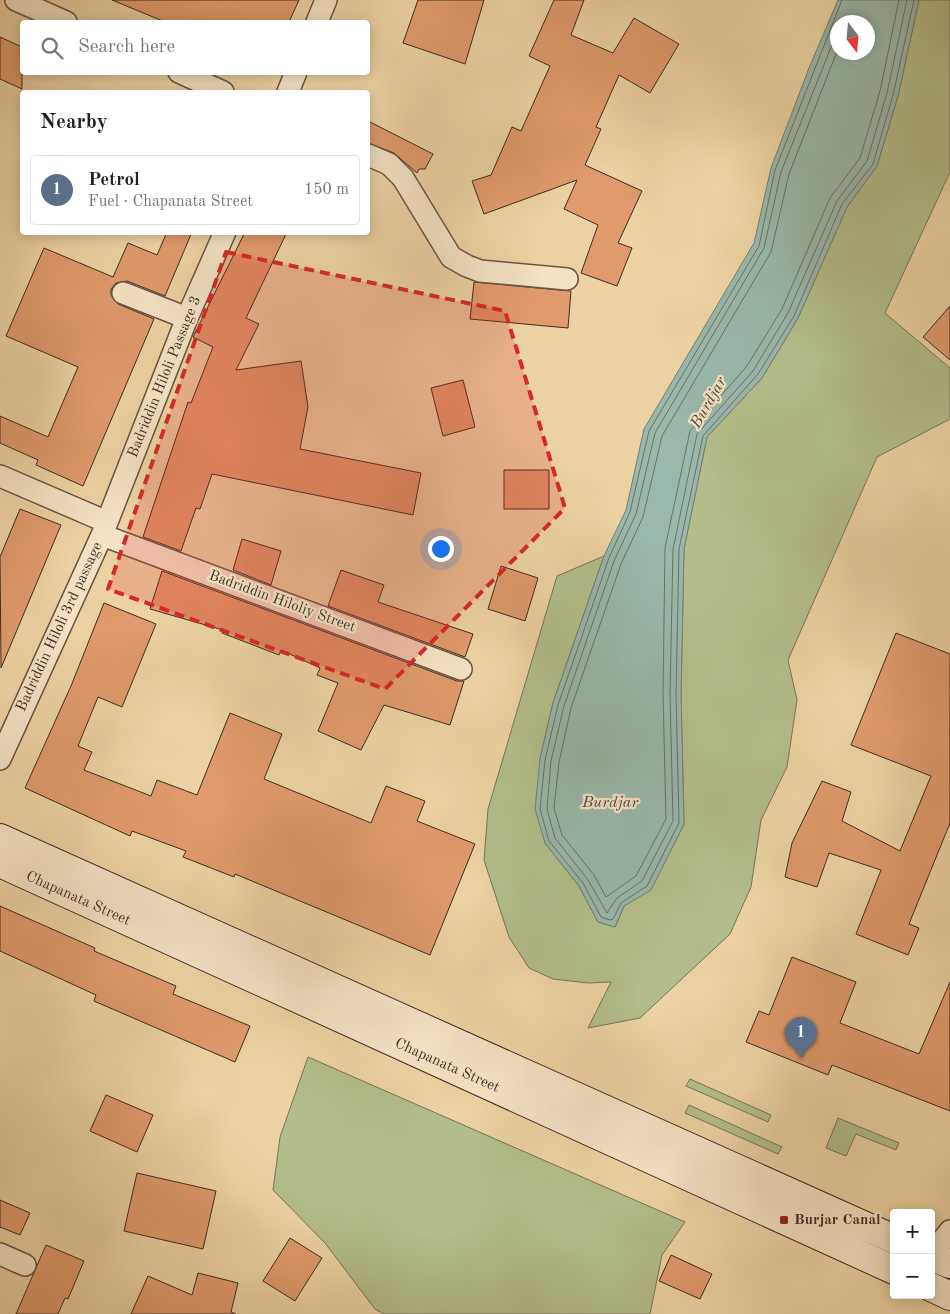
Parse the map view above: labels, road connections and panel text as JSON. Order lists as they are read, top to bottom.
{
  "streets": {
    "main road": ["Chapanata Street"],
    "street": ["Badriddin Hiloli Passage 3", "Badriddin Hiloliy Street", "Badriddin Hiloli 3rd passage"]
  },
  "crossings": [
    ["Badriddin Hiloli Passage 3", "Badriddin Hiloliy Street"],
    ["Badriddin Hiloli Passage 3", "Badriddin Hiloli 3rd passage"],
    ["Badriddin Hiloliy Street", "Badriddin Hiloli 3rd passage"]
  ],
  "water": ["Burdjar"],
  "places": {
    "transit": ["Burjar Canal"]
  },
  "north": "bottom",
  "page": {
    "search": "Search here",
    "heading": "Nearby",
    "list": [
      {
        "mark": "1",
        "name": "Petrol",
        "note": "Fuel · Chapanata Street",
        "value": "150 m"
      }
    ],
    "pins": "1",
    "map_buttons": ["+", "−"]
  }
}
